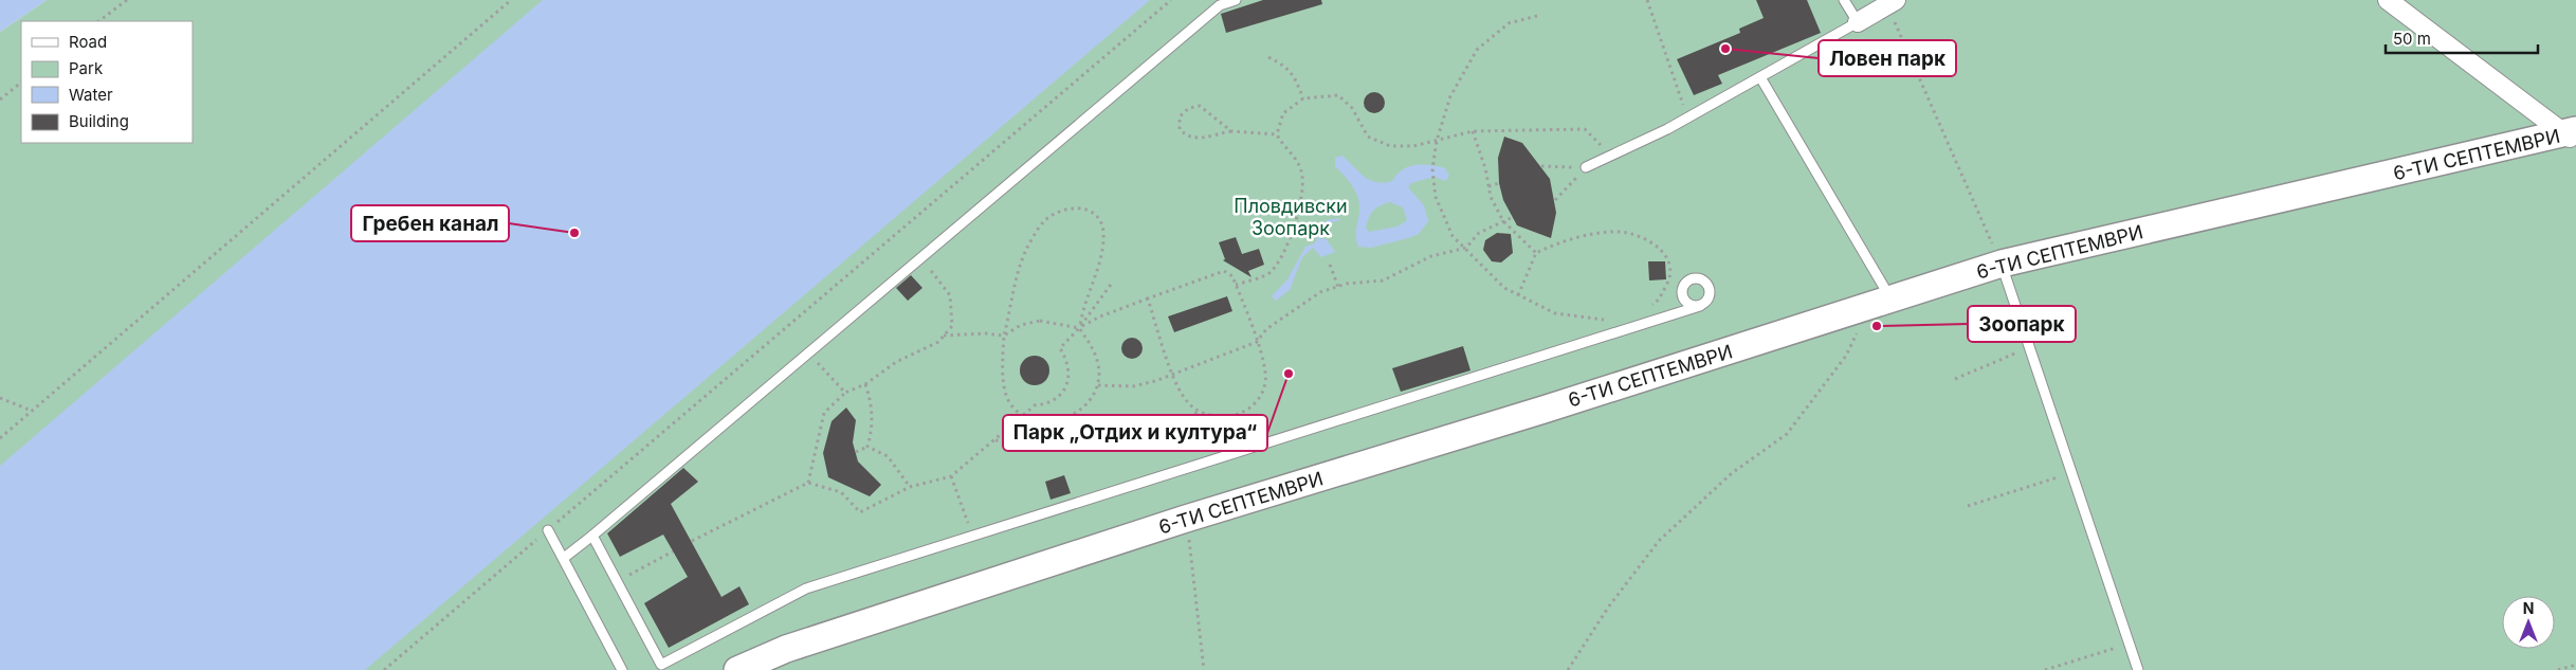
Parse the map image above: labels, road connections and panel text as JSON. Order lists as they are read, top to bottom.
{
  "streets": {
    "street": ["6-ТИ СЕПТЕМВРИ"]
  },
  "parks": ["Пловдивски Зоопарк"],
  "places": [
    "Ловен парк",
    "Гребен канал",
    "Зоопарк",
    "Парк „Отдих и култура“"
  ],
  "legend": [
    "Road",
    "Park",
    "Water",
    "Building"
  ],
  "scale_bar": "50 m",
  "north": "top"
}
